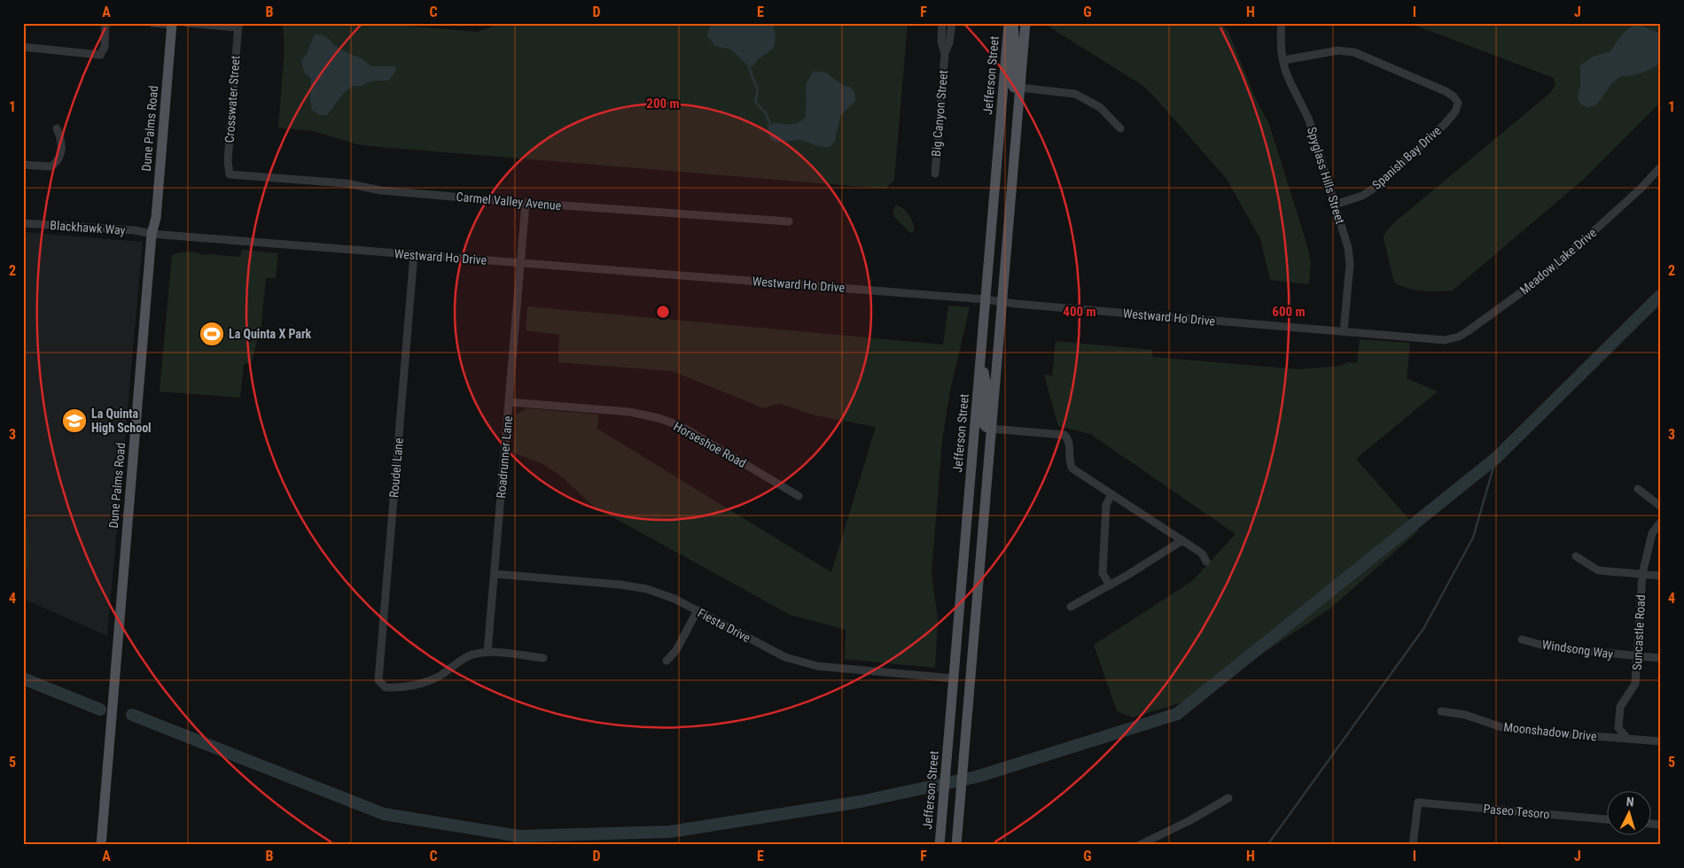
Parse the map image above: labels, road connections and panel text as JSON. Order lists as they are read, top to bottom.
{
  "streets": {
    "main road": ["Jefferson Street", "Dune Palms Road"],
    "street": [
      "Crosswater Street",
      "Big Canyon Street",
      "Spanish Bay Drive",
      "Spyglass Hills Street",
      "Carmel Valley Avenue",
      "Blackhawk Way",
      "Westward Ho Drive",
      "Meadow Lake Drive",
      "Horseshoe Road",
      "Roadrunner Lane",
      "Roudel Lane",
      "Fiesta Drive",
      "Suncastle Road",
      "Windsong Way",
      "Moonshadow Drive",
      "Paseo Tesoro"
    ]
  },
  "crossings": [
    ["Jefferson Street", "Westward Ho Drive"],
    ["Jefferson Street", "Fiesta Drive"],
    ["Crosswater Street", "Carmel Valley Avenue"],
    ["Dune Palms Road", "Blackhawk Way"],
    ["Dune Palms Road", "Westward Ho Drive"],
    ["Spanish Bay Drive", "Spyglass Hills Street"],
    ["Spyglass Hills Street", "Westward Ho Drive"],
    ["Carmel Valley Avenue", "Roadrunner Lane"],
    ["Blackhawk Way", "Westward Ho Drive"],
    ["Westward Ho Drive", "Meadow Lake Drive"],
    ["Westward Ho Drive", "Roadrunner Lane"],
    ["Westward Ho Drive", "Roudel Lane"],
    ["Horseshoe Road", "Roadrunner Lane"],
    ["Roadrunner Lane", "Roudel Lane"],
    ["Roadrunner Lane", "Fiesta Drive"],
    ["Suncastle Road", "Windsong Way"],
    ["Suncastle Road", "Moonshadow Drive"]
  ],
  "places": {
    "sports": ["La Quinta X Park"],
    "school or university": ["La Quinta High School"]
  },
  "north": "top",
  "grid": {
    "columns": [
      "A",
      "B",
      "C",
      "D",
      "E",
      "F",
      "G",
      "H",
      "I",
      "J"
    ],
    "rows": [
      "1",
      "2",
      "3",
      "4",
      "5"
    ]
  },
  "rings": ["200 m", "400 m", "600 m"]
}
